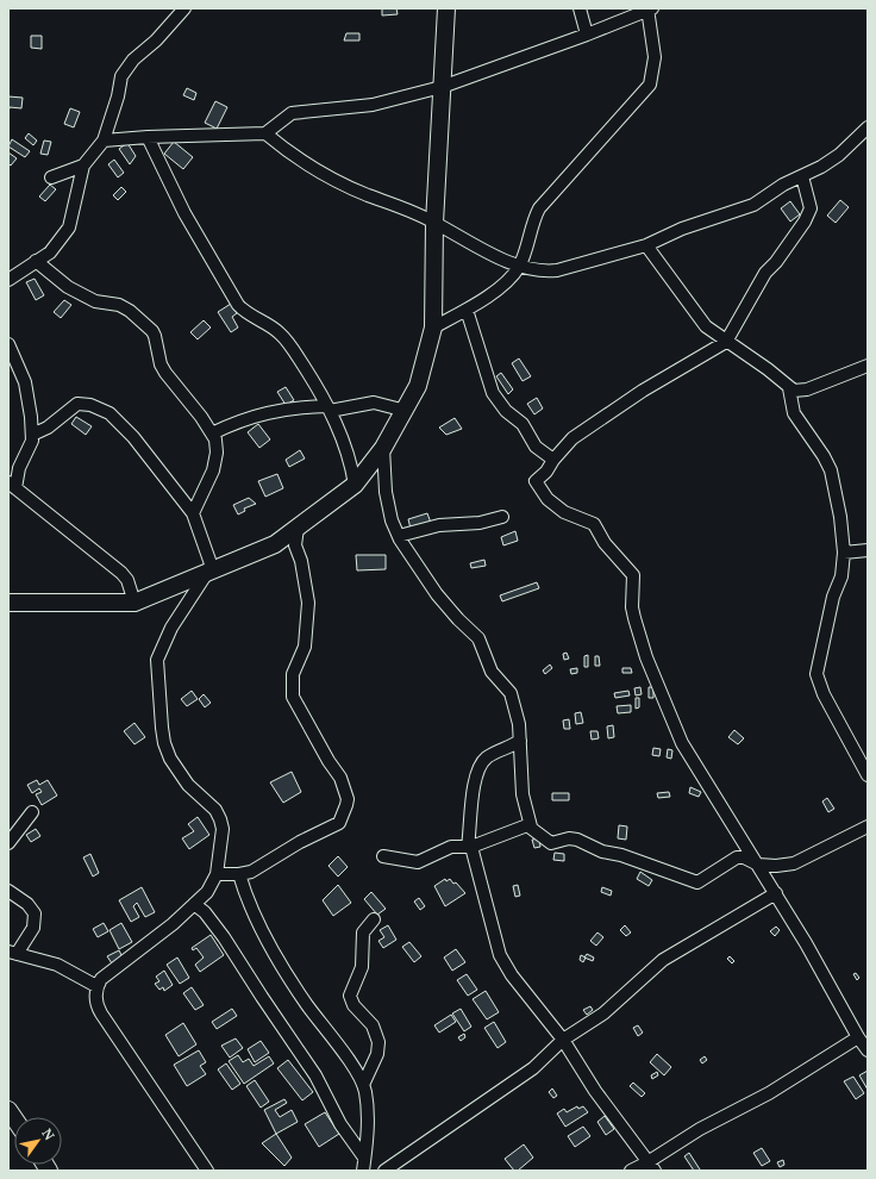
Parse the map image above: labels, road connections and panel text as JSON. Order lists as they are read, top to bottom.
{
  "north": "top right"
}
